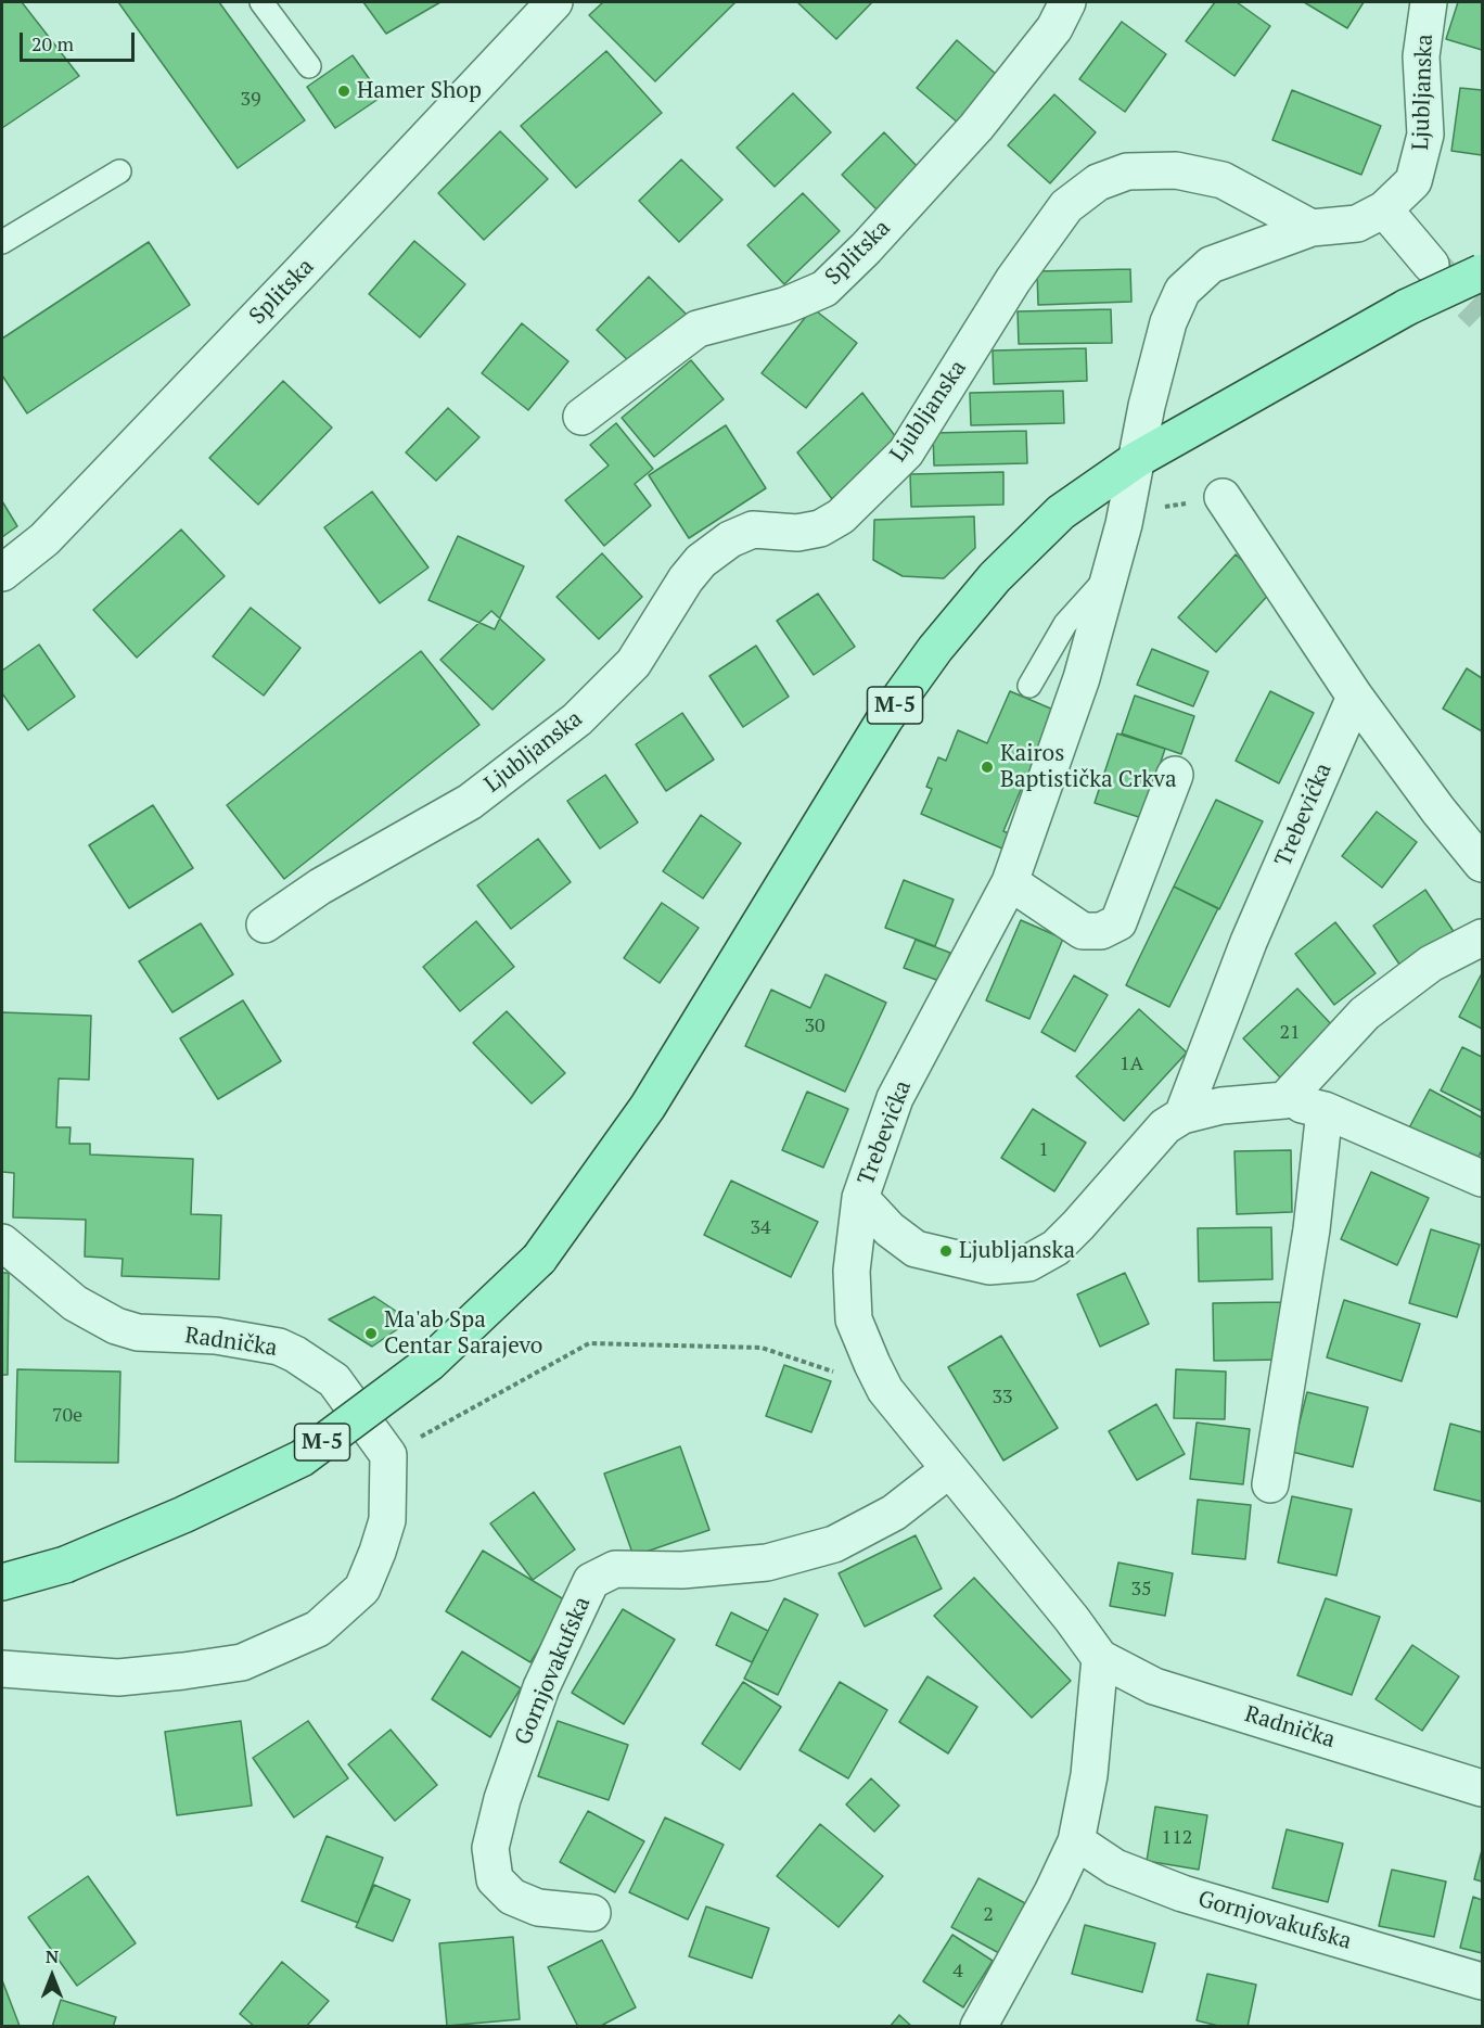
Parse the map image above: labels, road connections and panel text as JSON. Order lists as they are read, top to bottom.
{
  "streets": {
    "main road": ["M-5"],
    "street": [
      "Ljubljanska",
      "Splitska",
      "Trebevićka",
      "Radnička",
      "Gornjovakufska"
    ]
  },
  "crossings": [
    ["Ljubljanska", "M-5"],
    ["Ljubljanska", "Trebevićka"],
    ["M-5", "Trebevićka"]
  ],
  "places": [
    "Hamer Shop",
    "Kairos Baptistička Crkva",
    "Ljubljanska",
    "Ma'ab Spa Centar Sarajevo"
  ],
  "house_numbers": [
    "39",
    "30",
    "21",
    "1A",
    "1",
    "34",
    "33",
    "70e",
    "35",
    "112",
    "2",
    "4"
  ],
  "scale_bar": "20 m",
  "north": "top"
}
